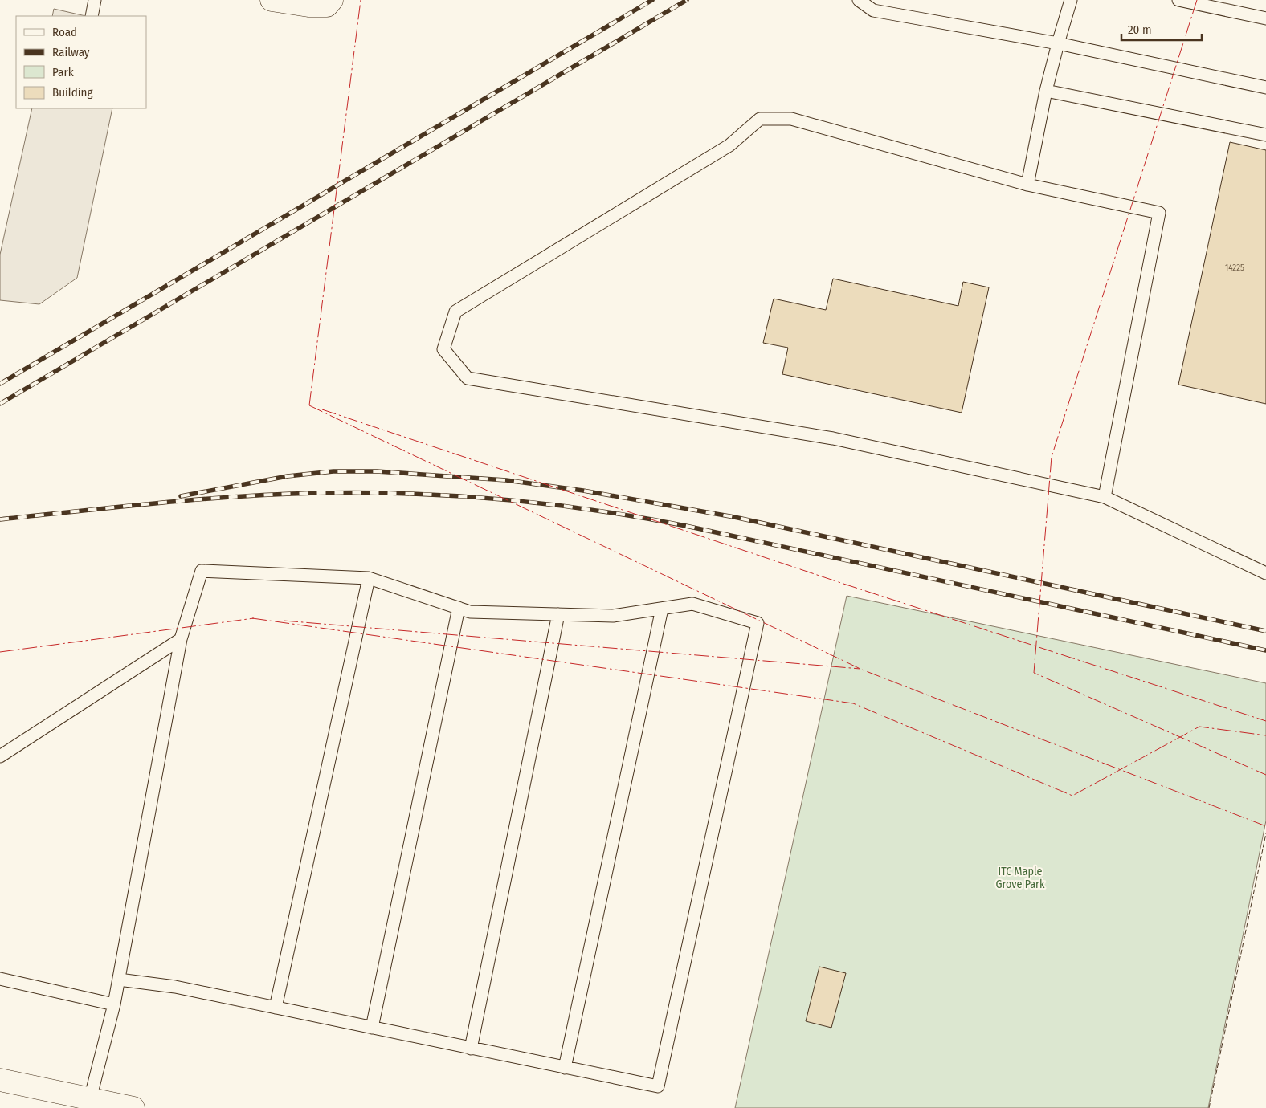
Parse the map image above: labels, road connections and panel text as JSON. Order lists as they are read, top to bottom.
{
  "parks": ["ITC Maple Grove Park"],
  "house_numbers": ["14225"],
  "legend": [
    "Road",
    "Railway",
    "Park",
    "Building"
  ],
  "scale_bar": "20 m"
}
